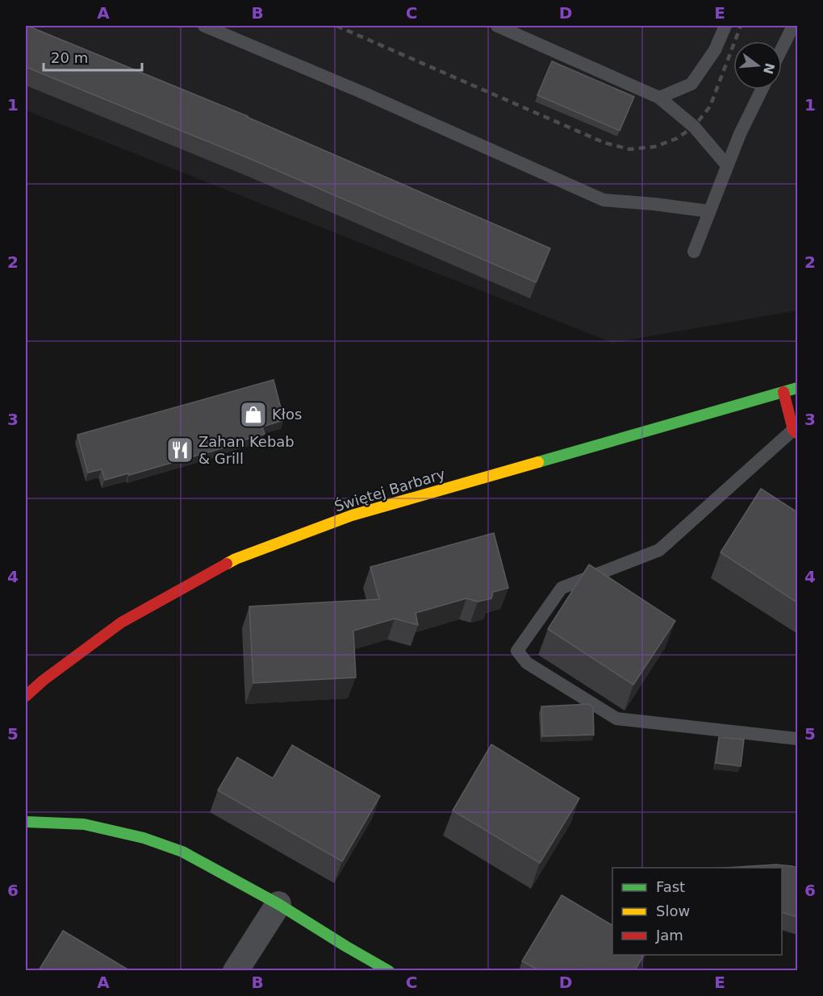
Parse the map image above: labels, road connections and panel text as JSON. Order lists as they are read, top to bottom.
{
  "streets": {
    "street": ["Świętej Barbary"]
  },
  "places": {
    "shop": ["Kłos"],
    "restaurant": ["Zahan Kebab & Grill"]
  },
  "legend": ["Fast", "Slow", "Jam"],
  "scale_bar": "20 m",
  "north": "right",
  "grid": {
    "columns": [
      "A",
      "B",
      "C",
      "D",
      "E"
    ],
    "rows": [
      "1",
      "2",
      "3",
      "4",
      "5",
      "6"
    ]
  }
}
